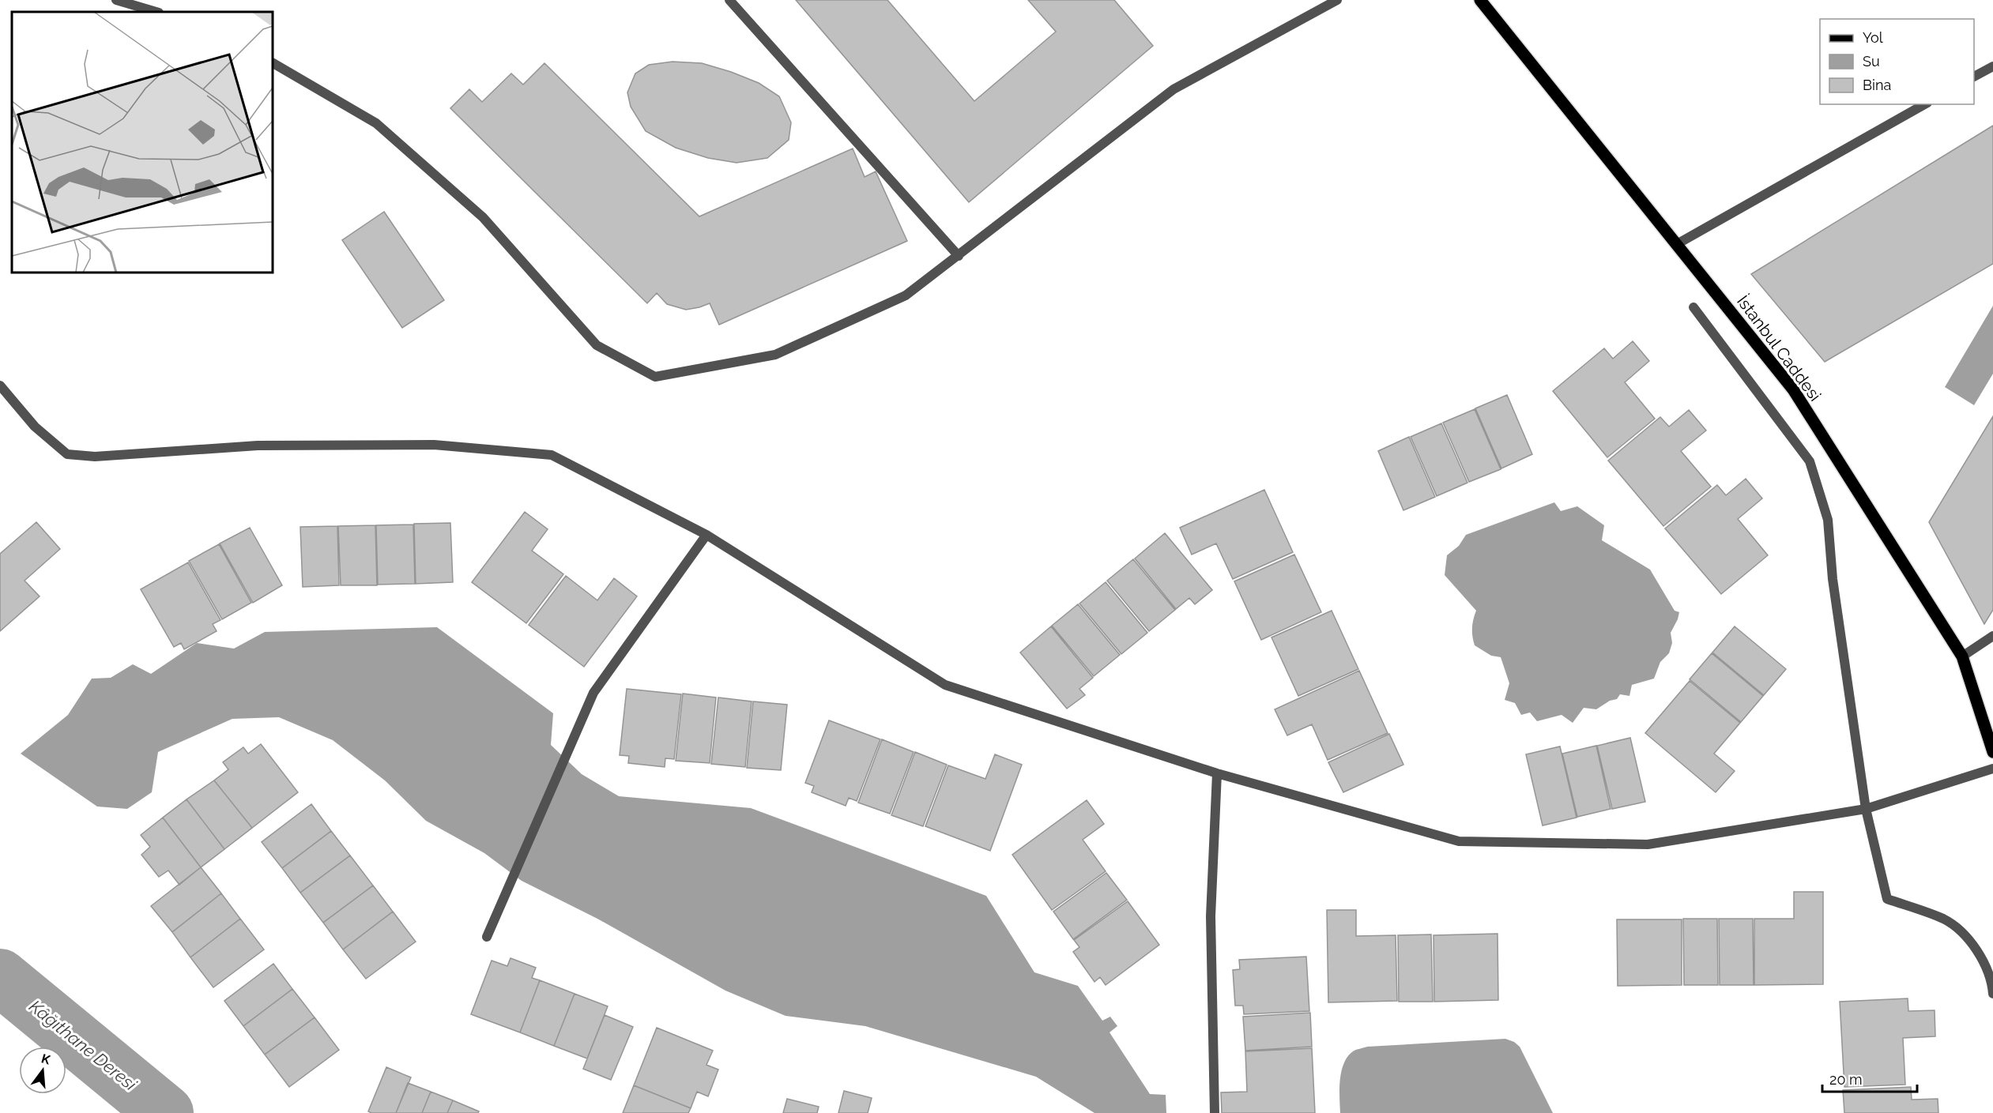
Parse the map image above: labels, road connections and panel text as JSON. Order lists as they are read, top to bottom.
{
  "streets": {
    "main road": ["İstanbul Caddesi"]
  },
  "water": ["Kâğıthane Deresi"],
  "legend": ["Yol", "Su", "Bina"],
  "scale_bar": "20 m",
  "north": "top"
}
